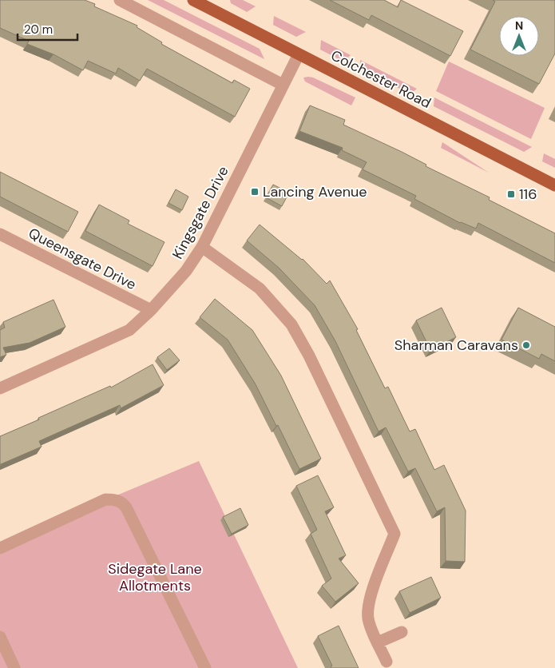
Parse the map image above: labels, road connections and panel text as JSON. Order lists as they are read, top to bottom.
{
  "streets": {
    "main road": ["Colchester Road"],
    "street": ["Kingsgate Drive", "Queensgate Drive"]
  },
  "crossings": [
    ["Colchester Road", "Kingsgate Drive"],
    ["Kingsgate Drive", "Queensgate Drive"]
  ],
  "parks": ["Sidegate Lane Allotments"],
  "places": {
    "transit": ["Lancing Avenue", "116"],
    "other": ["Sharman Caravans"]
  },
  "scale_bar": "20 m",
  "north": "top"
}
